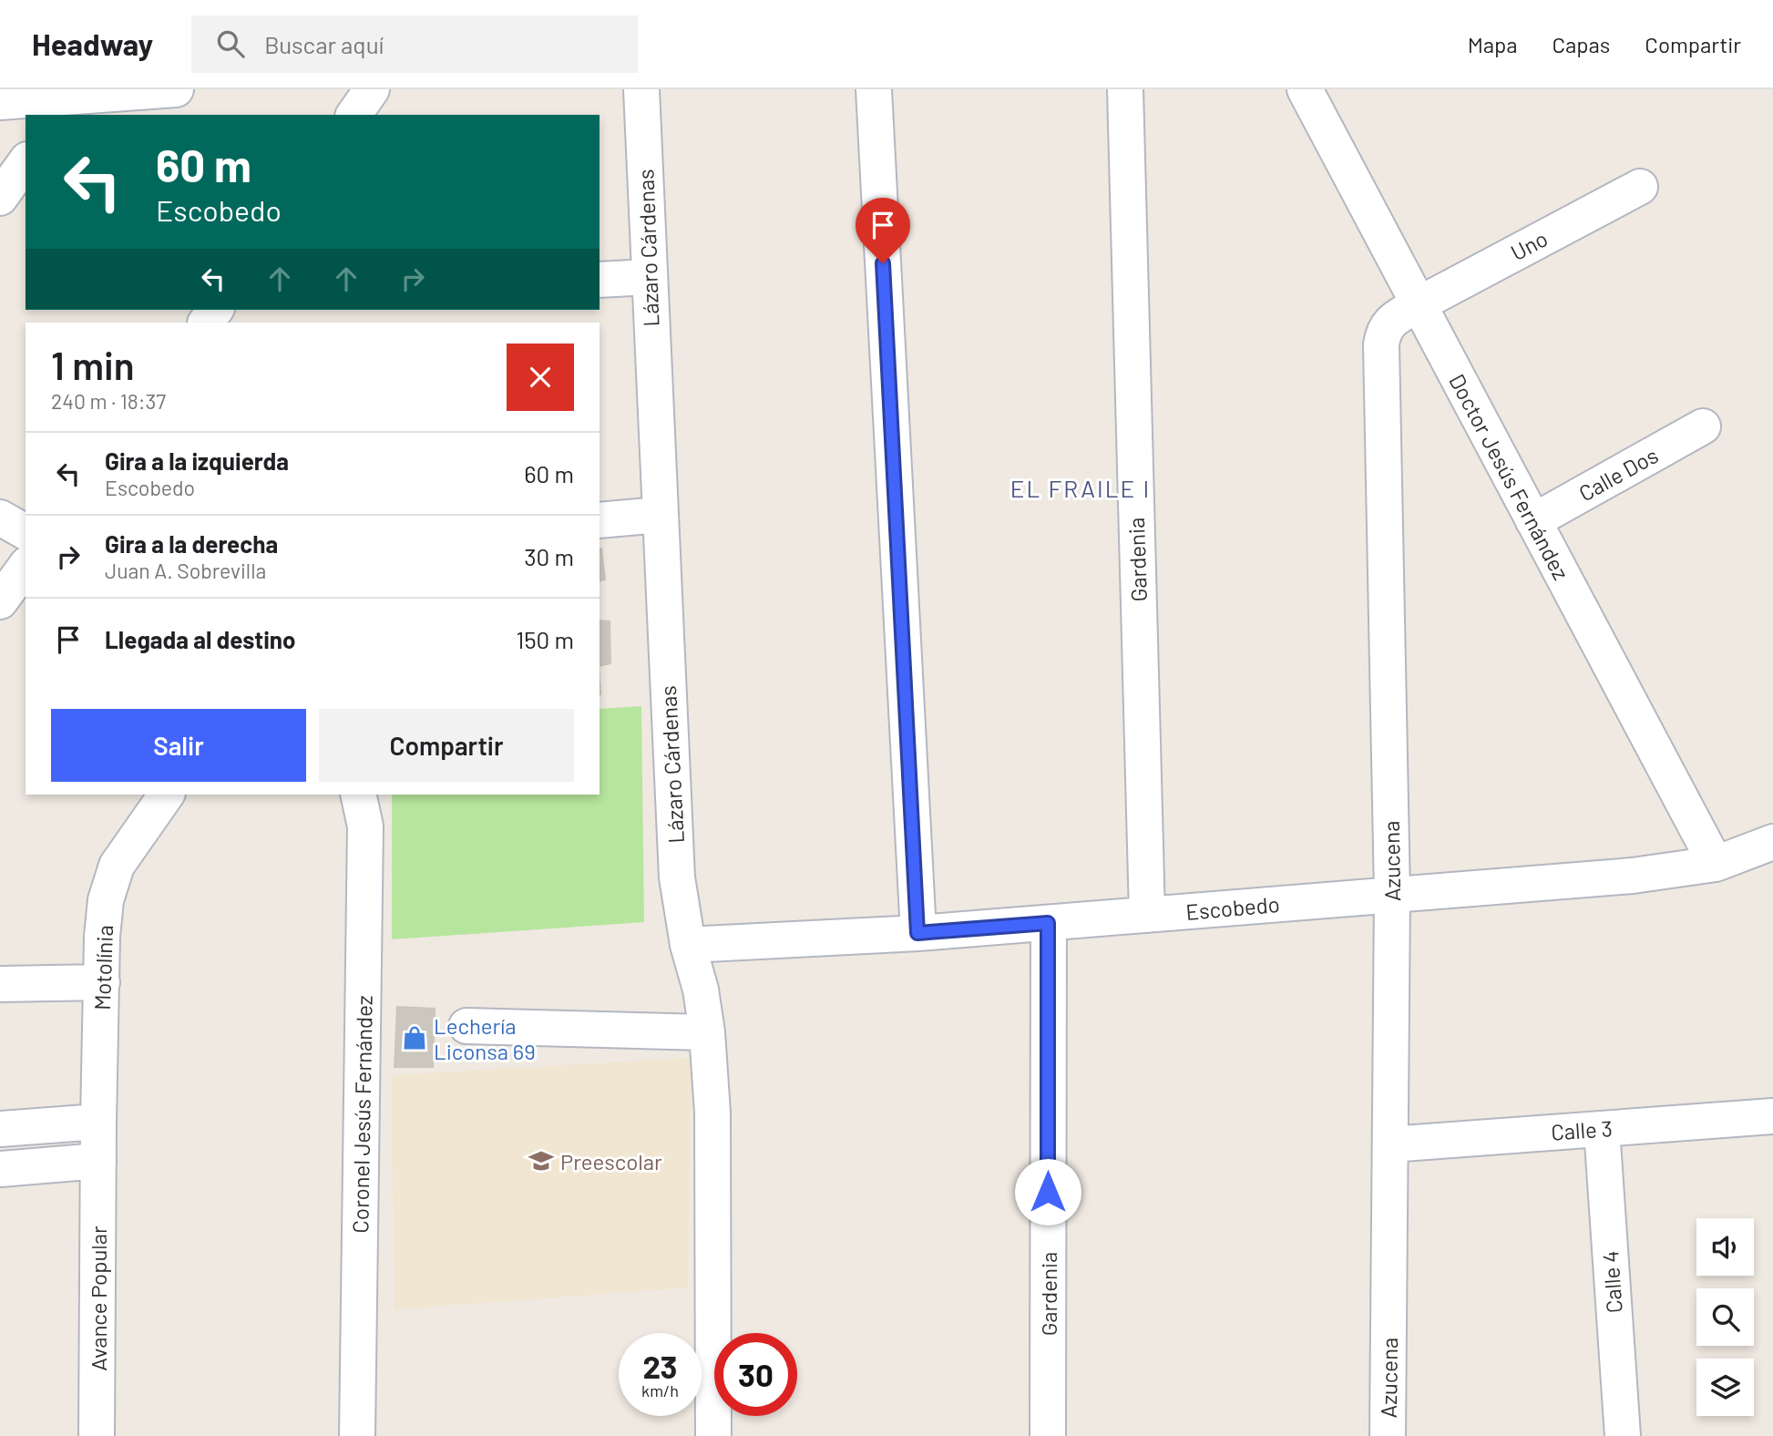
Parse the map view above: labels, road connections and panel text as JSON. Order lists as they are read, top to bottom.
{
  "streets": {
    "street": [
      "Uno",
      "Lázaro Cárdenas",
      "Calle Dos",
      "Doctor Jesús Fernández",
      "Gardenia",
      "Azucena",
      "Escobedo",
      "Motolínia",
      "Coronel Jesús Fernández",
      "Calle 3",
      "Calle 4",
      "Avance Popular"
    ]
  },
  "crossings": [
    ["Uno", "Doctor Jesús Fernández"],
    ["Uno", "Azucena"],
    ["Lázaro Cárdenas", "Escobedo"],
    ["Calle Dos", "Doctor Jesús Fernández"],
    ["Doctor Jesús Fernández", "Azucena"],
    ["Doctor Jesús Fernández", "Escobedo"],
    ["Gardenia", "Escobedo"],
    ["Azucena", "Escobedo"],
    ["Azucena", "Calle 3"],
    ["Motolínia", "Avance Popular"],
    ["Calle 3", "Calle 4"]
  ],
  "districts": ["EL FRAILE I"],
  "places": {
    "shop": ["Lechería Liconsa 69"],
    "school or university": ["Preescolar"]
  },
  "page": {
    "header": "Headway",
    "search": "Buscar aquí",
    "nav": ["Mapa", "Capas", "Compartir"],
    "turn": ["60 m", "Escobedo"],
    "heading": ["1 min", "240 m · 18:37"],
    "list": [
      {
        "name": "Gira a la izquierda",
        "note": "Escobedo",
        "value": "60 m"
      },
      {
        "name": "Gira a la derecha",
        "note": "Juan A. Sobrevilla",
        "value": "30 m"
      },
      {
        "name": "Llegada al destino",
        "value": "150 m"
      }
    ],
    "buttons": ["Salir", "Compartir"],
    "speed": "23 km/h",
    "limit": "30"
  }
}
